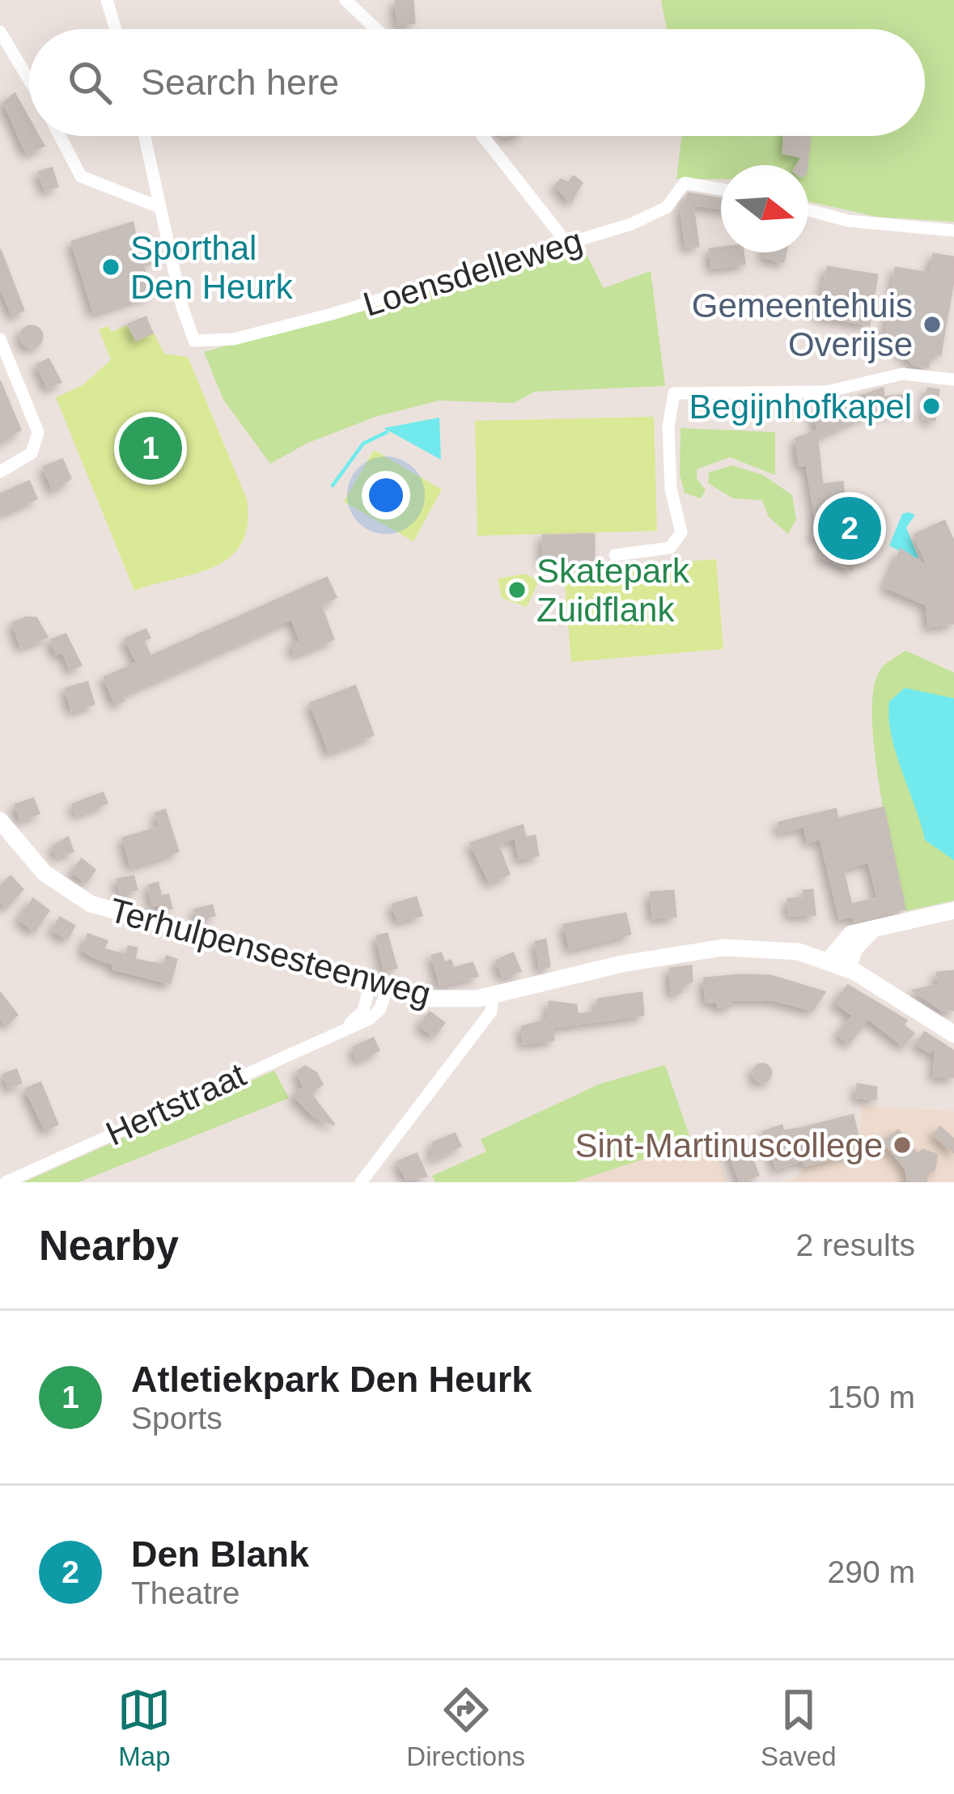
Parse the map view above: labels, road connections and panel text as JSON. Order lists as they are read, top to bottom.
{
  "streets": {
    "main road": ["Terhulpensesteenweg"],
    "street": ["Loensdelleweg", "Hertstraat"]
  },
  "crossings": [
    ["Terhulpensesteenweg", "Hertstraat"]
  ],
  "places": [
    "Sporthal Den Heurk",
    "Gemeentehuis Overijse",
    "Begijnhofkapel",
    "Skatepark Zuidflank",
    "Sint-Martinuscollege"
  ],
  "north": "right",
  "page": {
    "search": "Search here",
    "pins": ["1", "2"],
    "heading": ["Nearby", "2 results"],
    "list": [
      {
        "mark": "1",
        "name": "Atletiekpark Den Heurk",
        "note": "Sports",
        "value": "150 m"
      },
      {
        "mark": "2",
        "name": "Den Blank",
        "note": "Theatre",
        "value": "290 m"
      }
    ],
    "nav": ["Map", "Directions", "Saved"]
  }
}
